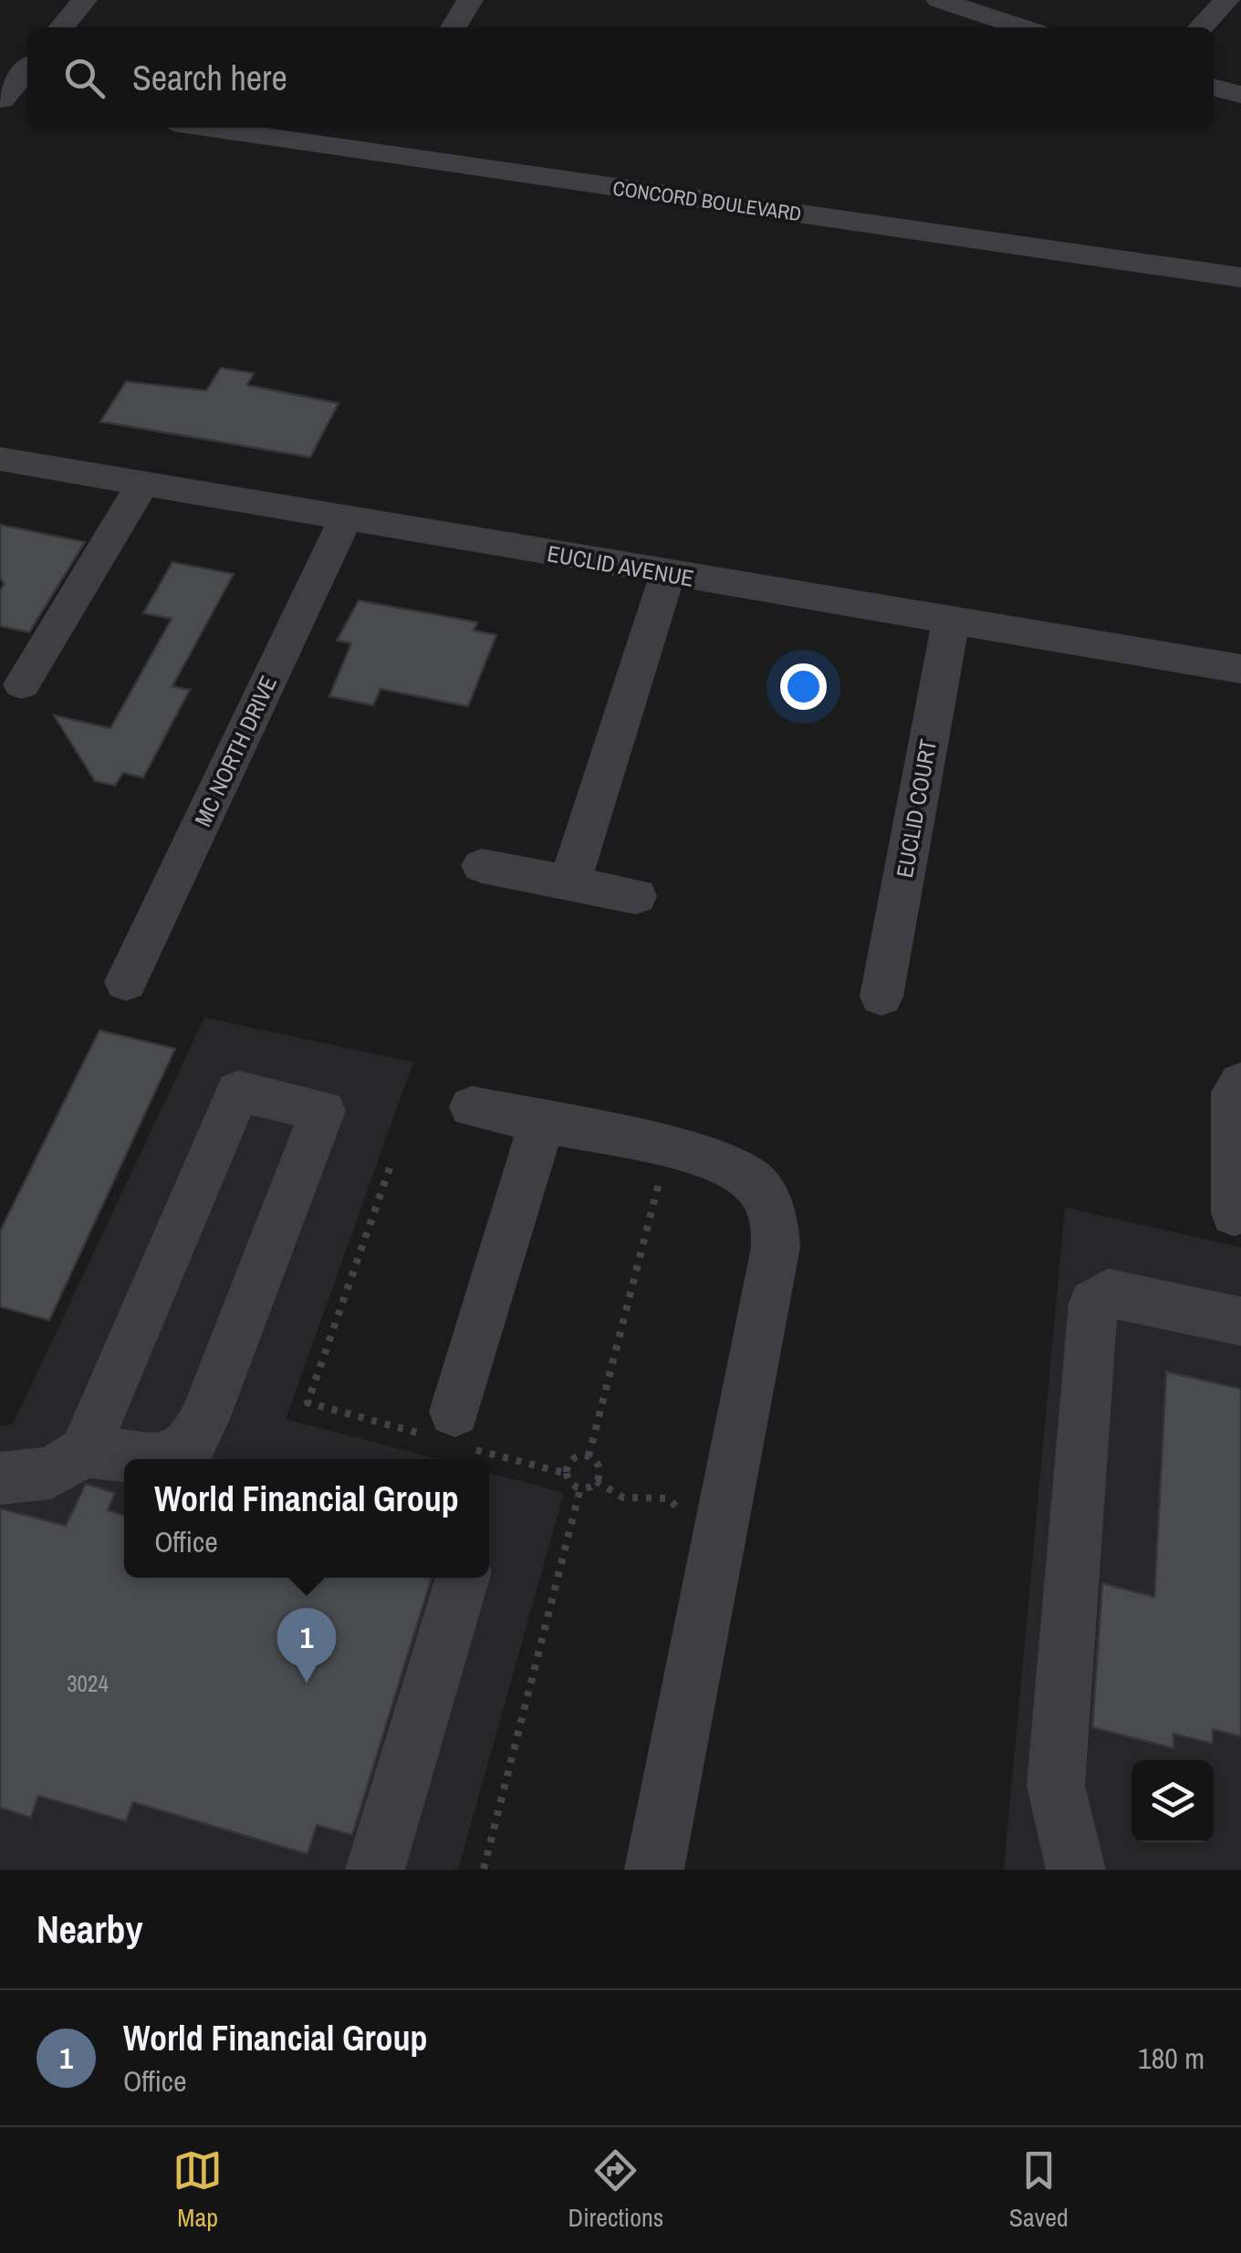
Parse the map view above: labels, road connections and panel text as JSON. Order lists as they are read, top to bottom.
{
  "streets": {
    "street": [
      "CONCORD BOULEVARD",
      "EUCLID AVENUE",
      "MC NORTH DRIVE",
      "EUCLID COURT"
    ]
  },
  "crossings": [
    ["EUCLID AVENUE", "MC NORTH DRIVE"],
    ["EUCLID AVENUE", "EUCLID COURT"]
  ],
  "house_numbers": ["3024"],
  "page": {
    "search": "Search here",
    "popup": ["World Financial Group", "Office"],
    "pins": "1",
    "heading": "Nearby",
    "list": [
      {
        "mark": "1",
        "name": "World Financial Group",
        "note": "Office",
        "value": "180 m"
      }
    ],
    "nav": ["Map", "Directions", "Saved"]
  }
}
